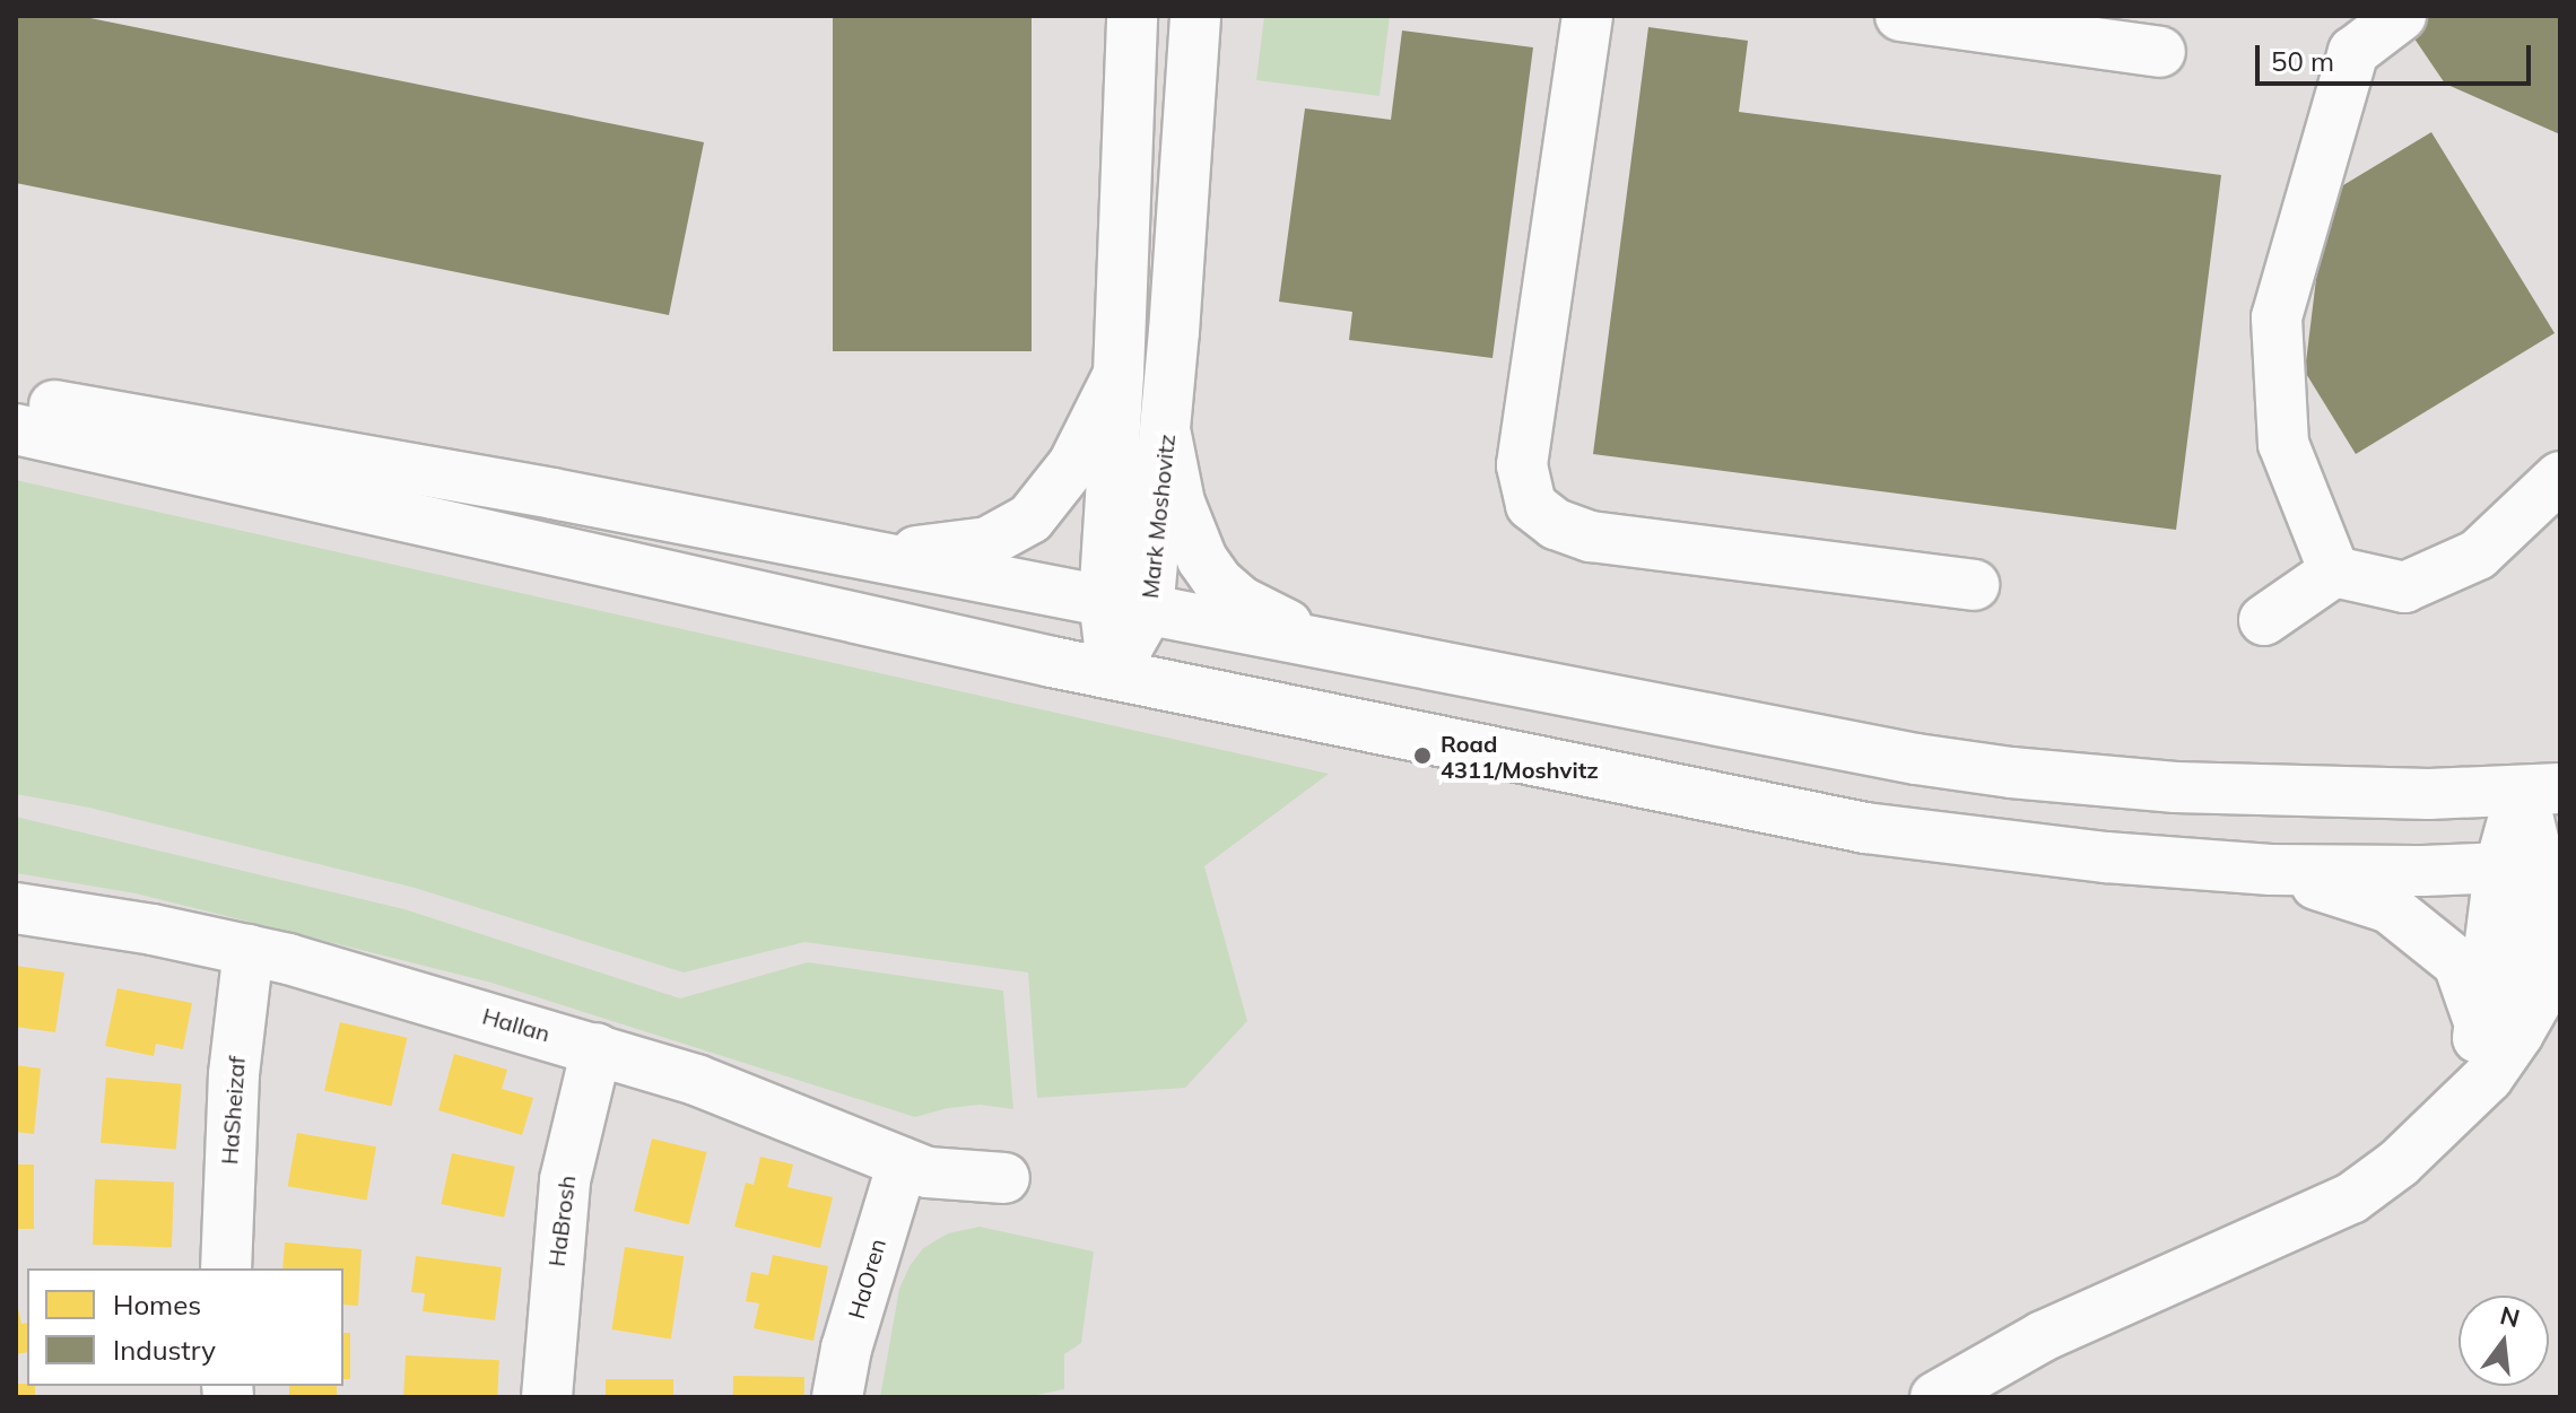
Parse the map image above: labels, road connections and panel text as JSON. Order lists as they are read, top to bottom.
{
  "streets": {
    "main road": [
      "Mark Moshovitz",
      "HaIlan",
      "HaSheizaf",
      "HaBrosh",
      "HaOren"
    ]
  },
  "crossings": [
    ["HaIlan", "HaSheizaf"],
    ["HaIlan", "HaBrosh"],
    ["HaIlan", "HaOren"]
  ],
  "places": ["Road 4311/Moshvitz"],
  "legend": ["Homes", "Industry"],
  "scale_bar": "50 m",
  "north": "top"
}
